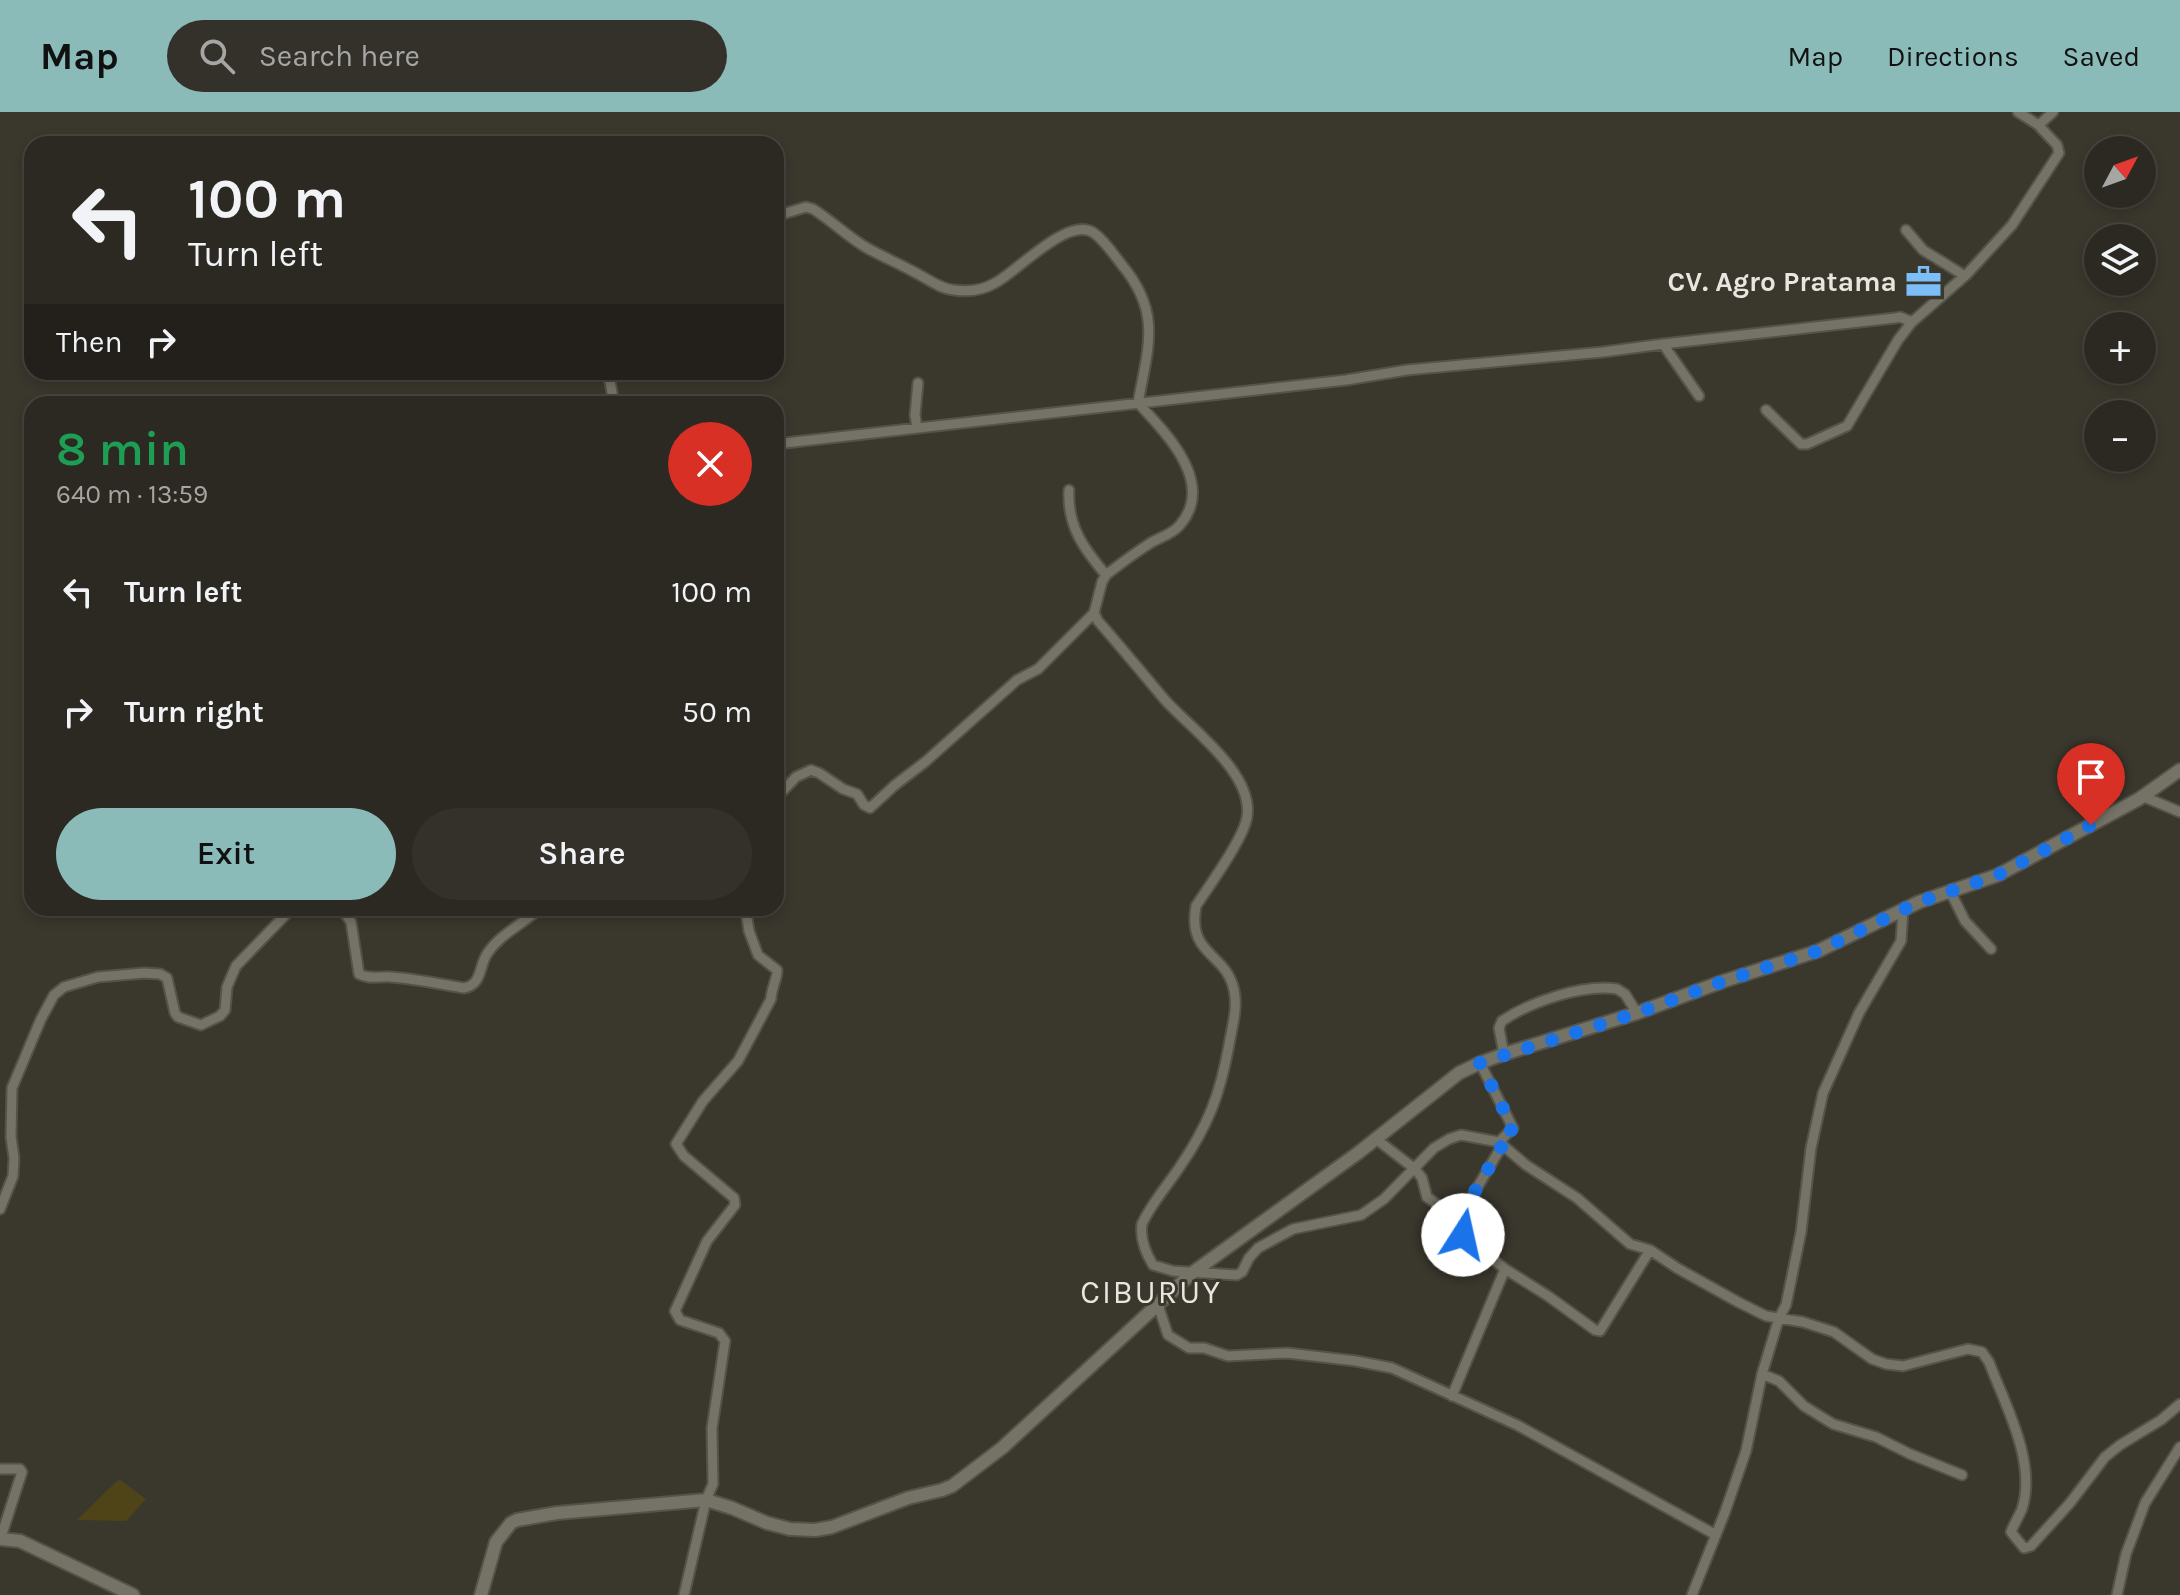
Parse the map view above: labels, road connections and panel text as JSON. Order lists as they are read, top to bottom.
{
  "districts": ["CIBURUY"],
  "places": {
    "office": ["CV. Agro Pratama"]
  },
  "north": "top right",
  "page": {
    "header": "Map",
    "search": "Search here",
    "nav": ["Map", "Directions", "Saved"],
    "map_buttons": ["+", "−"],
    "turn": ["100 m", "Turn left"],
    "then": "Then",
    "heading": ["8 min", "640 m · 13:59"],
    "list": [
      {
        "name": "Turn left",
        "value": "100 m"
      },
      {
        "name": "Turn right",
        "value": "50 m"
      }
    ],
    "buttons": ["Exit", "Share"]
  }
}
